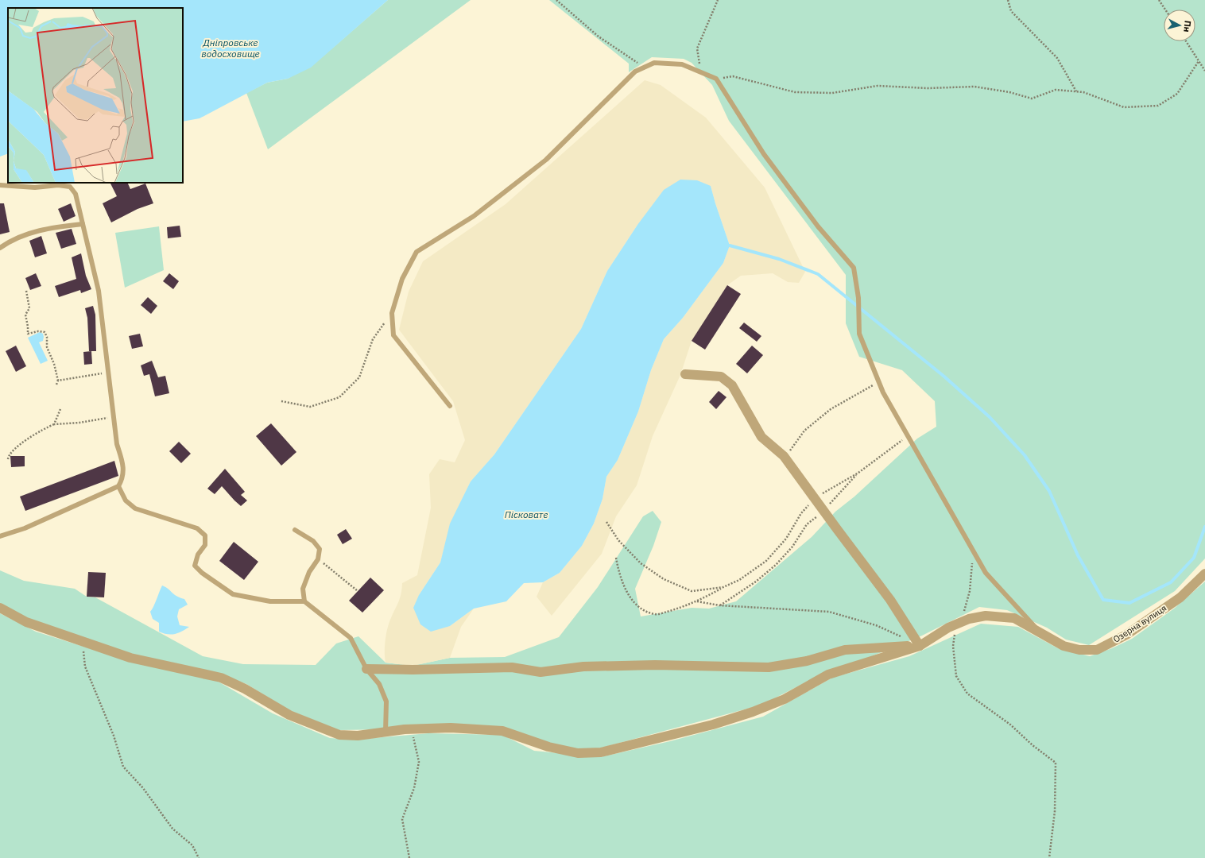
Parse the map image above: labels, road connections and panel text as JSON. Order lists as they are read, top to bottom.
{
  "streets": {
    "street": ["Озерна вулиця"]
  },
  "water": ["Дніпровське водосховище", "Пісковате"],
  "north": "right"
}
